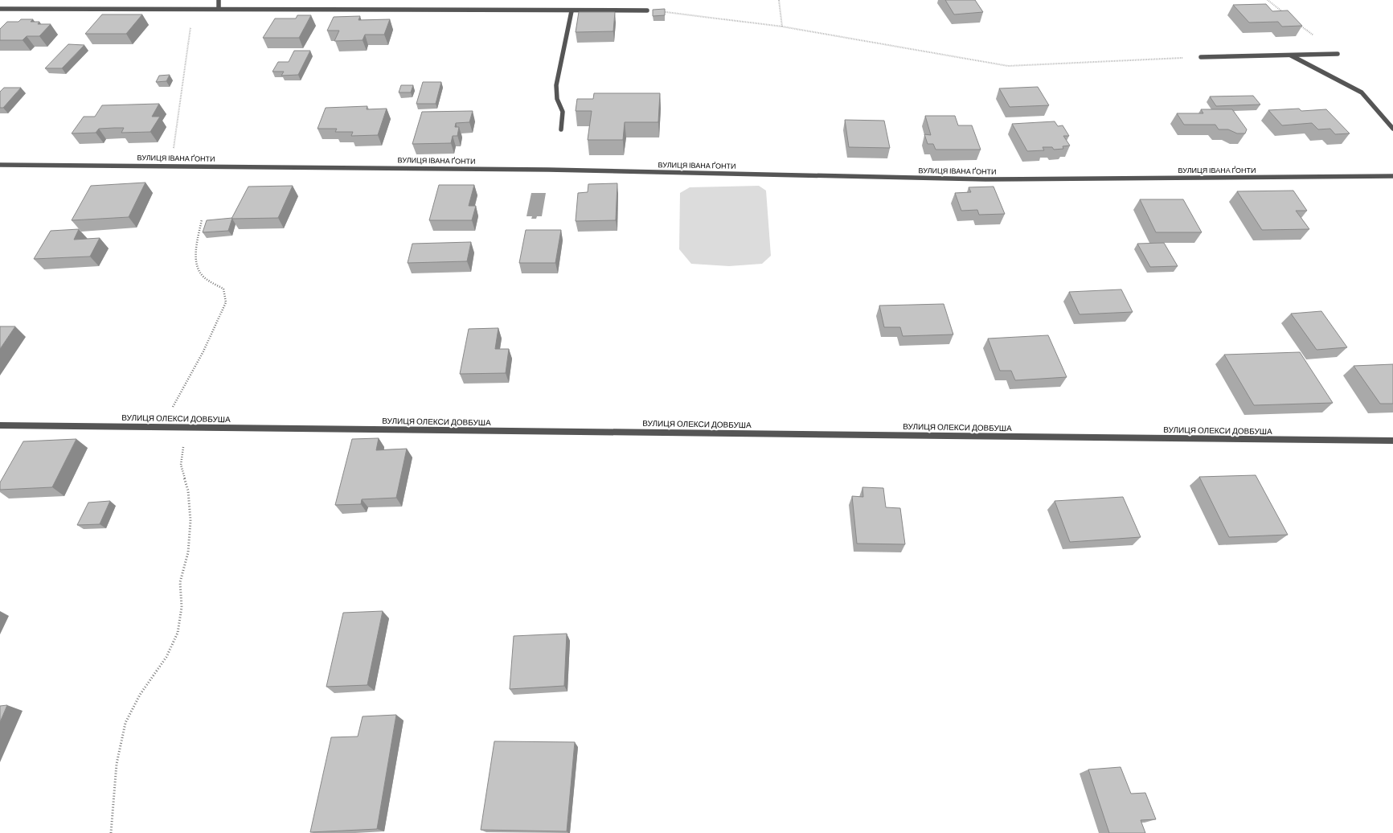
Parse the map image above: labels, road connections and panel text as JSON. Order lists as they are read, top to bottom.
{
  "streets": {
    "street": ["ВУЛИЦЯ ІВАНА ҐОНТИ", "ВУЛИЦЯ ОЛЕКСИ ДОВБУША"]
  }
}
